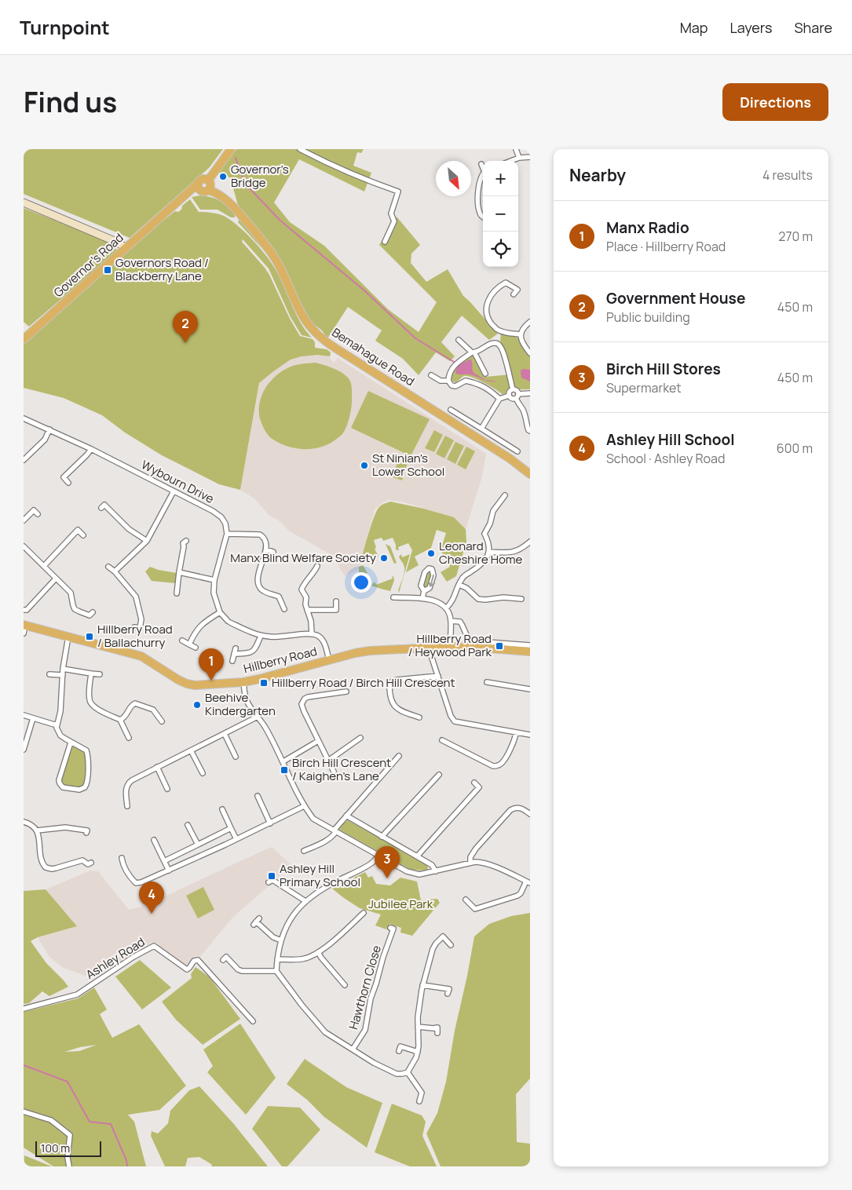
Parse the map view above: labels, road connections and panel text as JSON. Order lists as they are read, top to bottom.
{
  "streets": {
    "highway": ["Governor's Road", "Bemahague Road", "Hillberry Road"],
    "street": ["Wybourn Drive", "Ashley Road", "Hawthorn Close"]
  },
  "crossings": [
    ["Governor's Road", "Bemahague Road"]
  ],
  "parks": ["Jubilee Park"],
  "places": {
    "other": [
      "Governor's Bridge",
      "St Ninian's Lower School",
      "Leonard Cheshire Home",
      "Manx Blind Welfare Society",
      "Beehive Kindergarten"
    ],
    "transit": [
      "Governors Road / Blackberry Lane",
      "Hillberry Road / Ballachurry",
      "Hillberry Road / Heywood Park",
      "Hillberry Road / Birch Hill Crescent",
      "Birch Hill Crescent / Kaighen's Lane",
      "Ashley Hill Primary School"
    ]
  },
  "scale_bar": "100 m",
  "north": "bottom right",
  "page": {
    "header": "Turnpoint",
    "nav": ["Map", "Layers", "Share"],
    "title": "Find us",
    "buttons": "Directions",
    "heading": ["Nearby", "4 results"],
    "map_buttons": ["+", "−"],
    "list": [
      {
        "mark": "1",
        "name": "Manx Radio",
        "note": "Place · Hillberry Road",
        "value": "270 m"
      },
      {
        "mark": "2",
        "name": "Government House",
        "note": "Public building",
        "value": "450 m"
      },
      {
        "mark": "3",
        "name": "Birch Hill Stores",
        "note": "Supermarket",
        "value": "450 m"
      },
      {
        "mark": "4",
        "name": "Ashley Hill School",
        "note": "School · Ashley Road",
        "value": "600 m"
      }
    ],
    "pins": [
      "2",
      "1",
      "3",
      "4"
    ],
    "scale": "100 m"
  }
}
